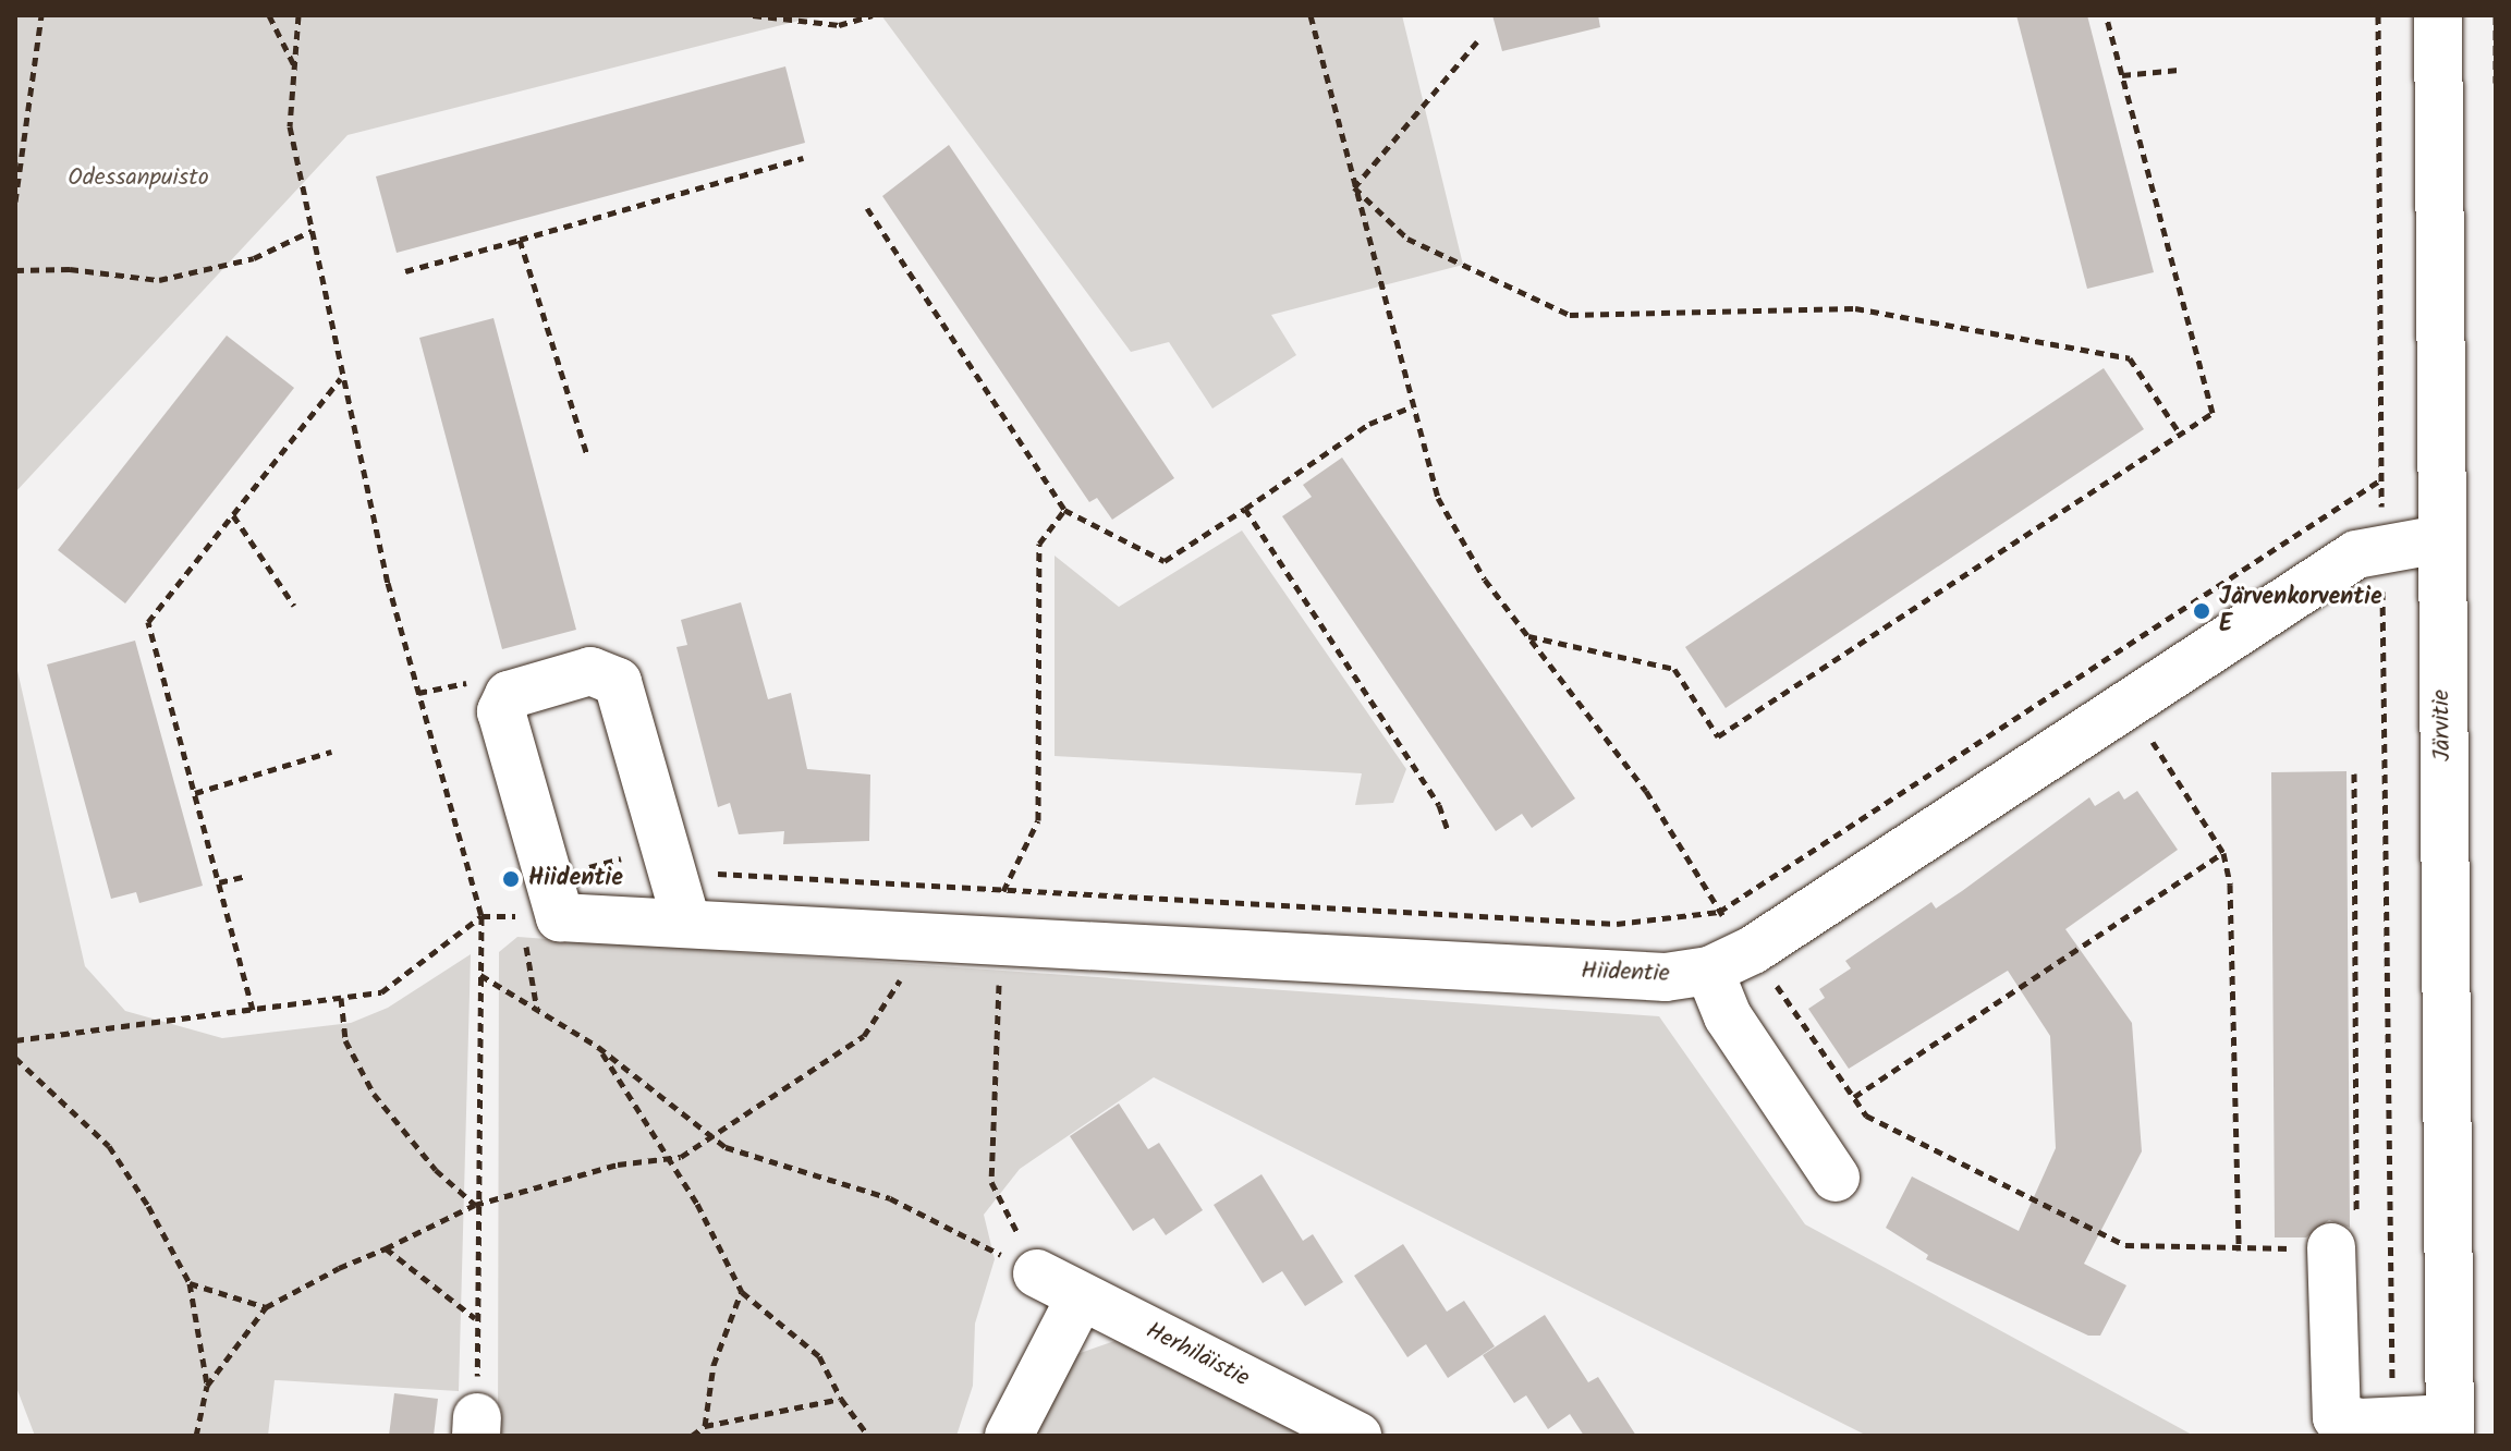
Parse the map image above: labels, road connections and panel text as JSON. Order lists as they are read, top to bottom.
{
  "streets": {
    "street": ["Järvitie", "Hiidentie", "Herhiläistie"]
  },
  "crossings": [
    ["Järvitie", "Hiidentie"]
  ],
  "parks": ["Odessanpuisto"],
  "places": ["Järvenkorventie E", "Hiidentie"]
}
